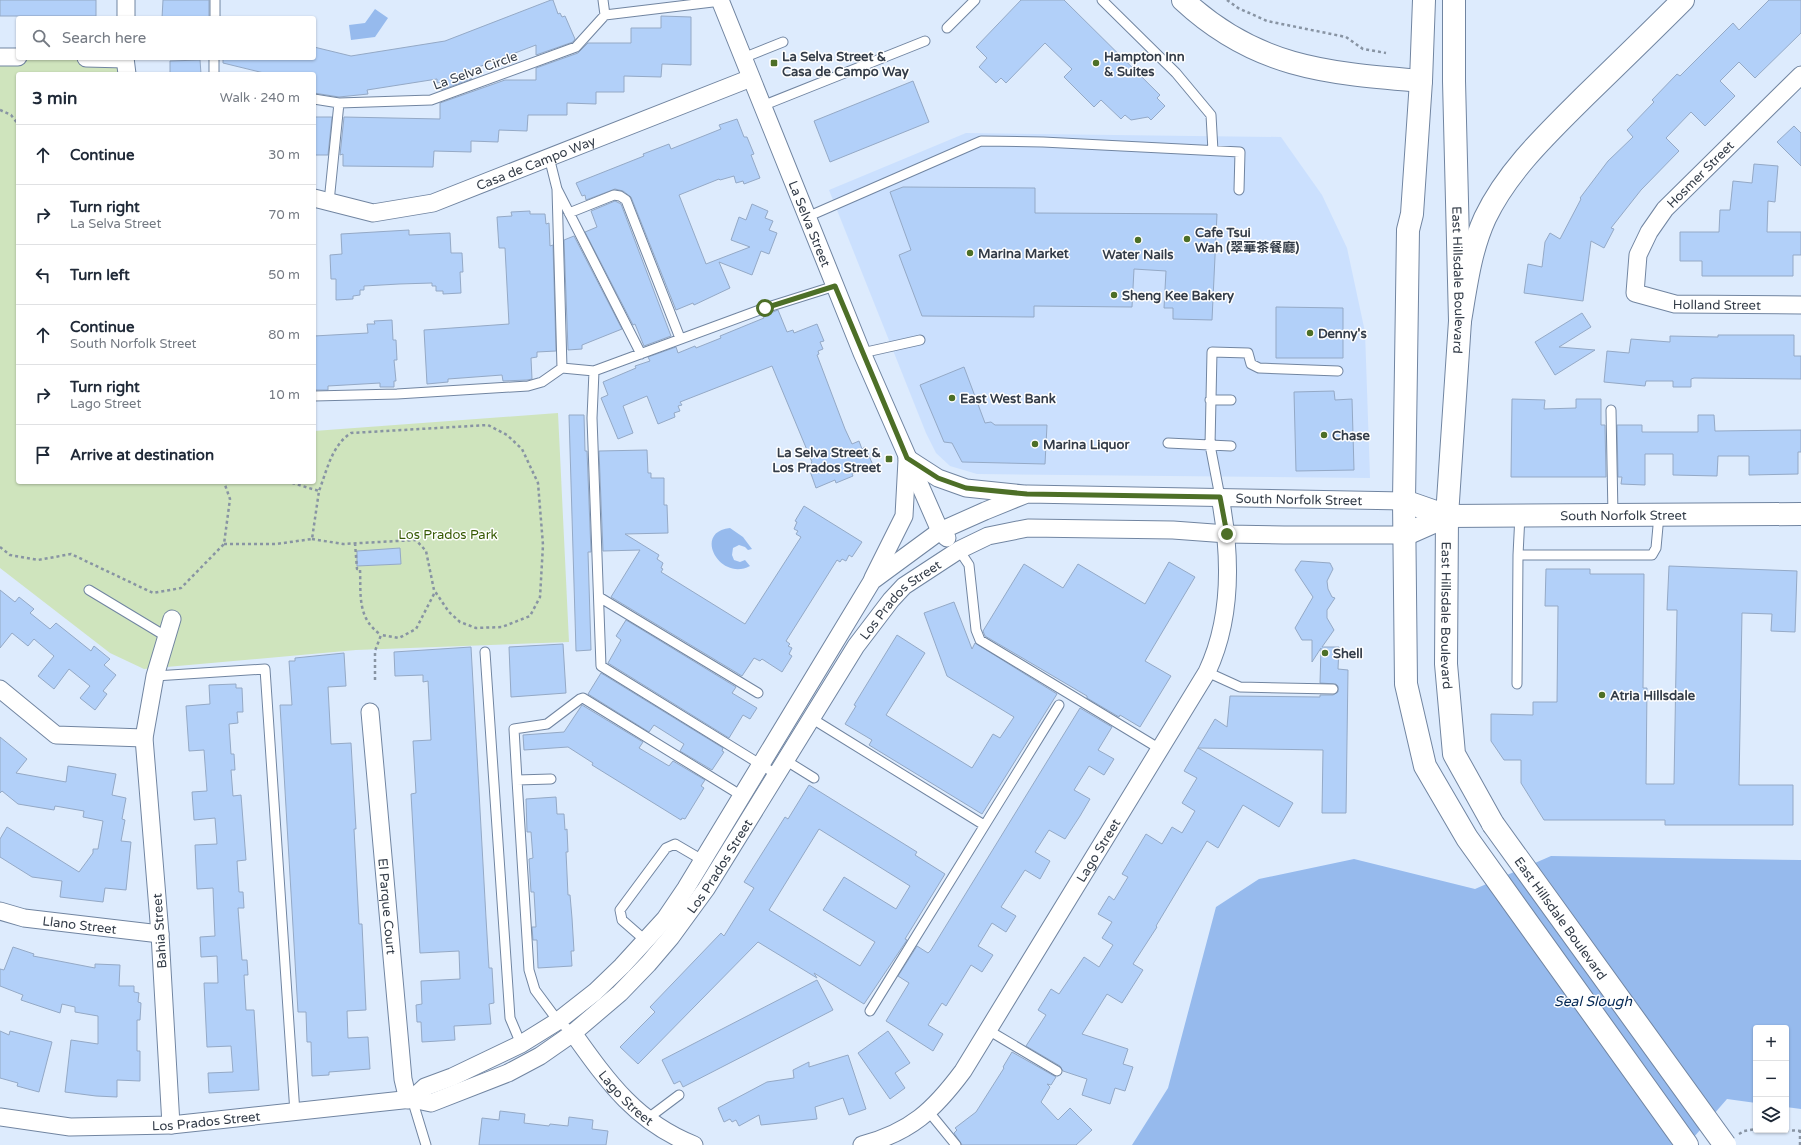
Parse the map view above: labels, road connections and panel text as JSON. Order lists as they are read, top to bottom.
{
  "streets": {
    "main road": ["East Hillsdale Boulevard", "South Norfolk Street"],
    "street": [
      "Casa de Campo Way",
      "Hosmer Street",
      "La Selva Street",
      "Holland Street",
      "Los Prados Street",
      "Lago Street",
      "El Parque Court",
      "Llano Street",
      "Bahia Street"
    ],
    "lane": ["La Selva Circle"]
  },
  "crossings": [
    ["Casa de Campo Way", "La Selva Street"],
    ["Hosmer Street", "Holland Street"],
    ["La Selva Street", "South Norfolk Street"],
    ["La Selva Street", "Los Prados Street"],
    ["East Hillsdale Boulevard", "South Norfolk Street"],
    ["South Norfolk Street", "Los Prados Street"],
    ["South Norfolk Street", "Lago Street"],
    ["Los Prados Street", "Lago Street"],
    ["Los Prados Street", "El Parque Court"],
    ["Los Prados Street", "Bahia Street"],
    ["Llano Street", "Bahia Street"]
  ],
  "water": ["Seal Slough"],
  "parks": ["Los Prados Park"],
  "places": {
    "transit": ["La Selva Street & Casa de Campo Way", "La Selva Street & Los Prados Street"],
    "other": [
      "Hampton Inn & Suites",
      "Cafe Tsui Wah (翠華茶餐廳)",
      "Water Nails",
      "Marina Market",
      "Sheng Kee Bakery",
      "Denny's",
      "East West Bank",
      "Chase",
      "Marina Liquor",
      "Shell",
      "Atria Hillsdale"
    ]
  },
  "page": {
    "search": "Search here",
    "heading": ["3 min", "Walk · 240 m"],
    "list": [
      ["Continue", "30 m"],
      ["Turn right", "La Selva Street", "70 m"],
      ["Turn left", "50 m"],
      ["Continue", "South Norfolk Street", "80 m"],
      ["Turn right", "Lago Street", "10 m"],
      "Arrive at destination"
    ],
    "map_buttons": ["+", "−"]
  }
}
